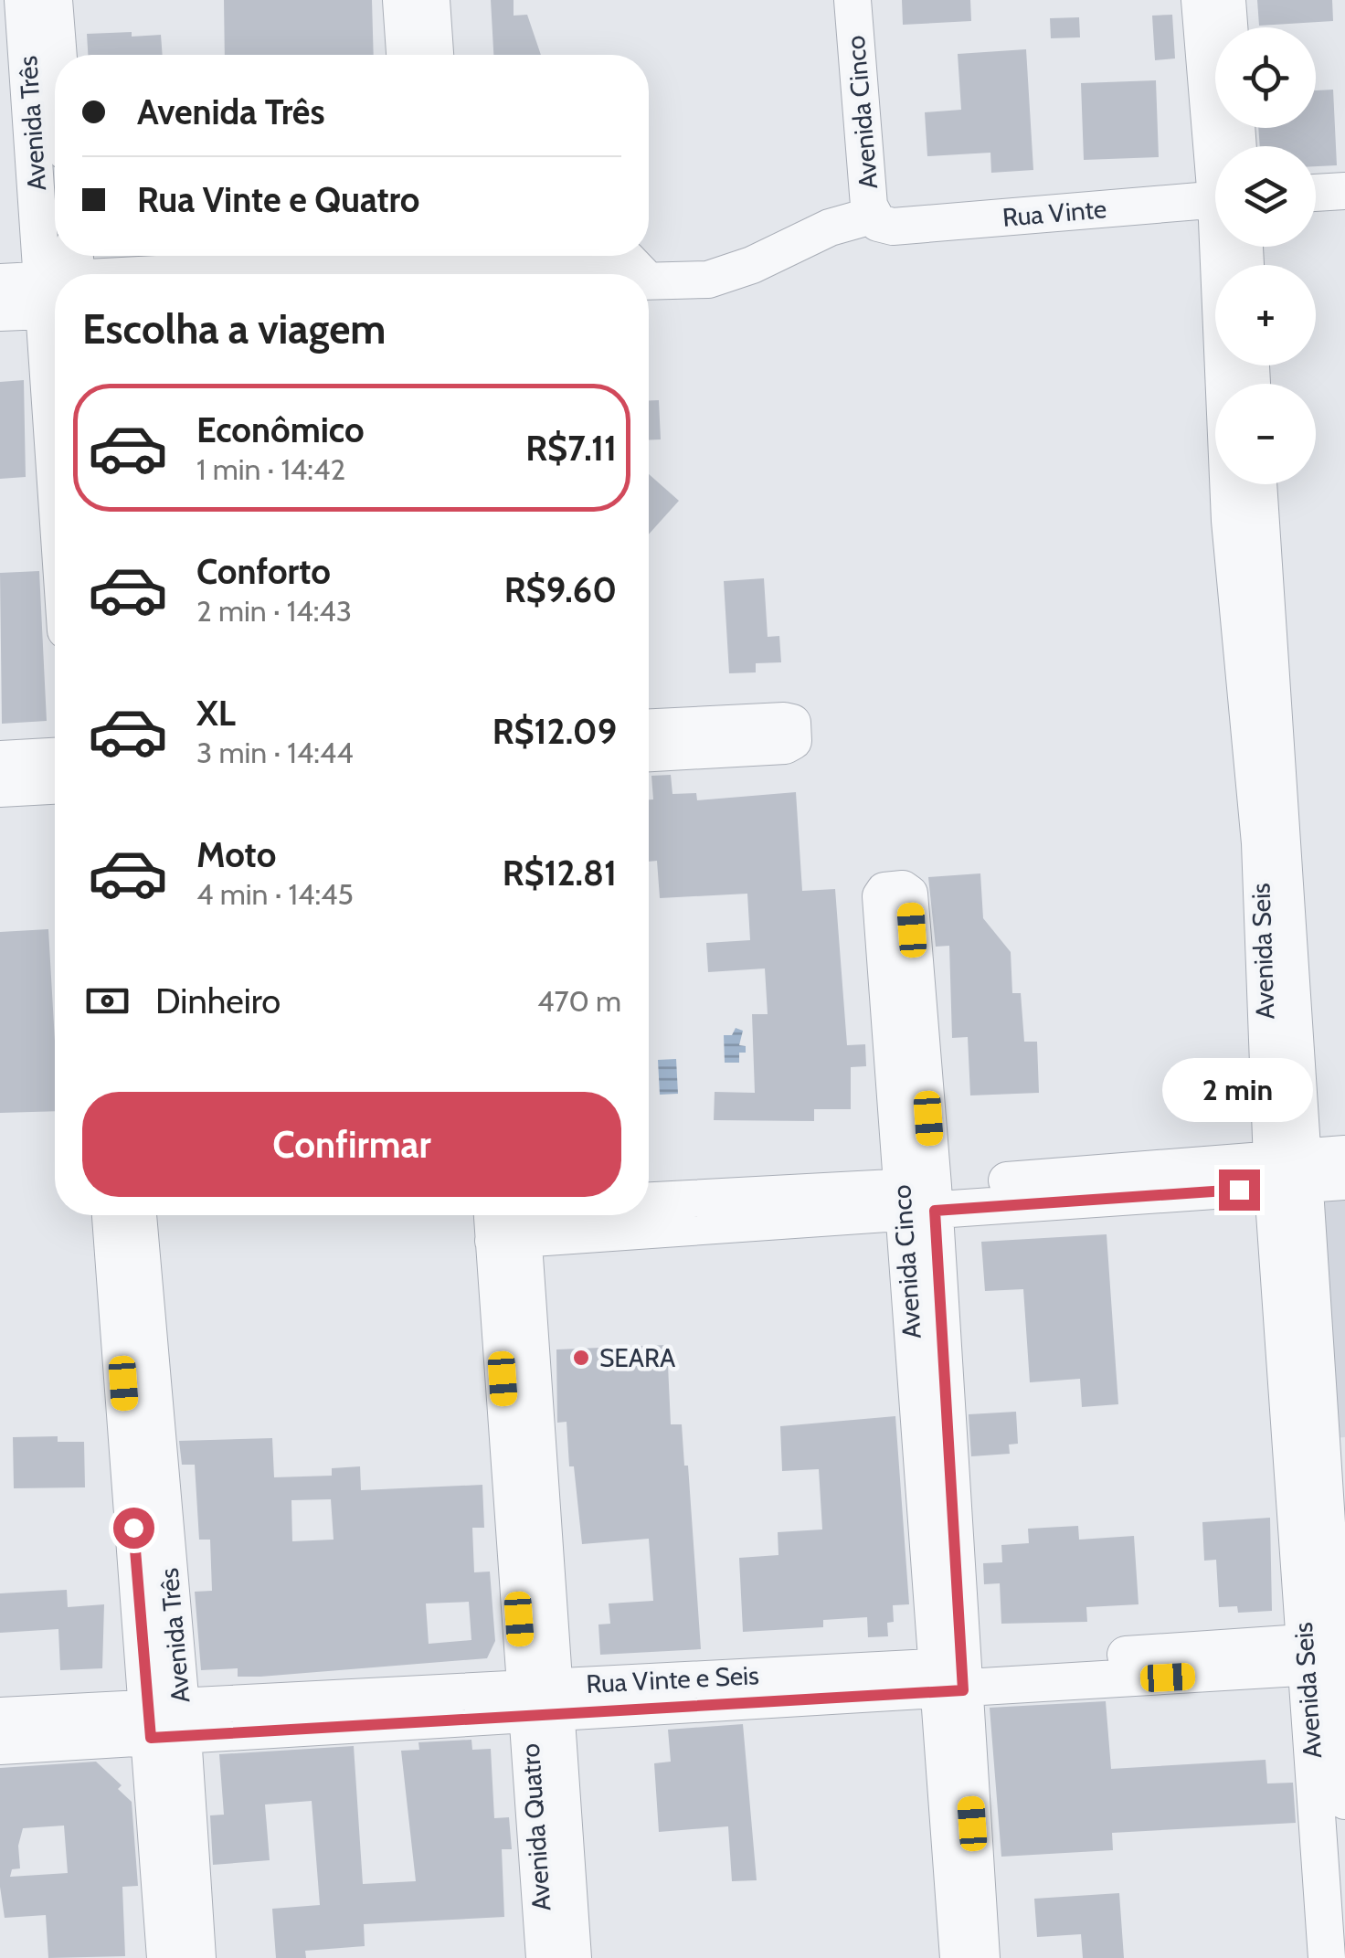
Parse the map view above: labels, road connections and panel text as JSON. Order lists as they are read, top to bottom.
{
  "streets": {
    "street": [
      "Avenida Cinco",
      "Avenida Três",
      "Rua Vinte",
      "Avenida Seis",
      "Rua Vinte e Seis",
      "Avenida Quatro"
    ]
  },
  "crossings": [
    ["Avenida Cinco", "Rua Vinte"],
    ["Avenida Cinco", "Rua Vinte e Seis"],
    ["Avenida Três", "Rua Vinte e Seis"],
    ["Avenida Seis", "Rua Vinte e Seis"],
    ["Rua Vinte e Seis", "Avenida Quatro"]
  ],
  "places": ["SEARA"],
  "page": {
    "map_buttons": ["+", "−"],
    "banner": ["Avenida Três", "Rua Vinte e Quatro"],
    "heading": "Escolha a viagem",
    "list": [
      {
        "name": "Econômico",
        "note": "1 min · 14:42",
        "value": "R$7.11"
      },
      {
        "name": "Conforto",
        "note": "2 min · 14:43",
        "value": "R$9.60"
      },
      {
        "name": "XL",
        "note": "3 min · 14:44",
        "value": "R$12.09"
      },
      {
        "name": "Moto",
        "note": "4 min · 14:45",
        "value": "R$12.81"
      }
    ],
    "pay": ["Dinheiro", "470 m"],
    "bubble": "2 min",
    "buttons": "Confirmar"
  }
}
